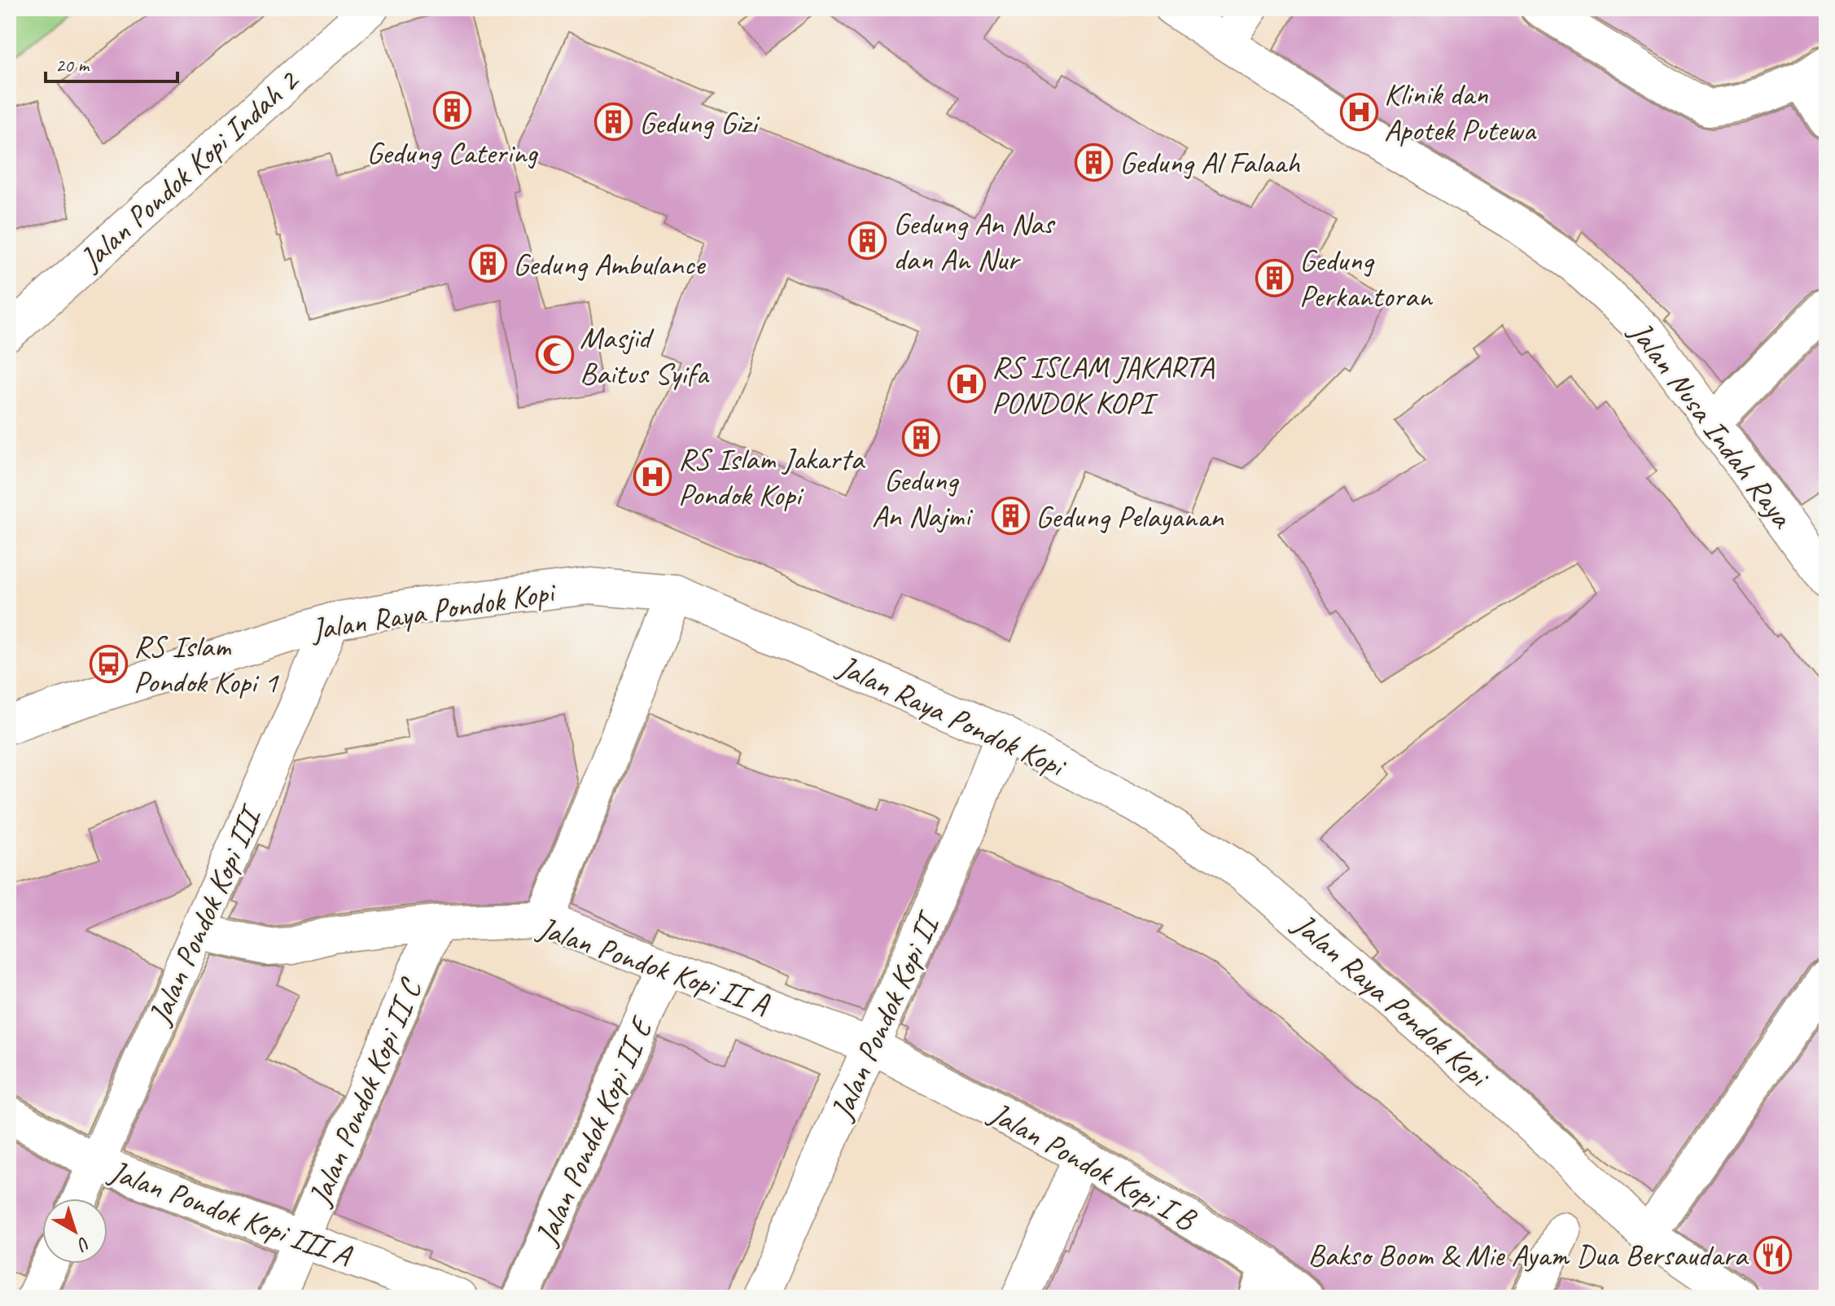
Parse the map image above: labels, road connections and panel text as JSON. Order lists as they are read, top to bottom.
{
  "streets": {
    "street": [
      "Jalan Pondok Kopi Indah 2",
      "Jalan Nusa Indah Raya",
      "Jalan Raya Pondok Kopi",
      "Jalan Pondok Kopi III",
      "Jalan Pondok Kopi II A",
      "Jalan Pondok Kopi II",
      "Jalan Pondok Kopi II C",
      "Jalan Pondok Kopi II E",
      "Jalan Pondok Kopi I B",
      "Jalan Pondok Kopi III A"
    ]
  },
  "crossings": [
    ["Jalan Raya Pondok Kopi", "Jalan Pondok Kopi III"],
    ["Jalan Raya Pondok Kopi", "Jalan Pondok Kopi II"],
    ["Jalan Pondok Kopi III", "Jalan Pondok Kopi II A"],
    ["Jalan Pondok Kopi III", "Jalan Pondok Kopi III A"],
    ["Jalan Pondok Kopi II A", "Jalan Pondok Kopi II"],
    ["Jalan Pondok Kopi II A", "Jalan Pondok Kopi II C"],
    ["Jalan Pondok Kopi II A", "Jalan Pondok Kopi II E"],
    ["Jalan Pondok Kopi II A", "Jalan Pondok Kopi I B"],
    ["Jalan Pondok Kopi II", "Jalan Pondok Kopi I B"],
    ["Jalan Pondok Kopi II C", "Jalan Pondok Kopi III A"]
  ],
  "places": {
    "building": [
      "Gedung Catering",
      "Gedung Gizi",
      "Gedung Al Falaah",
      "Gedung An Nas dan An Nur",
      "Gedung Ambulance",
      "Gedung Perkantoran",
      "Gedung An Najmi",
      "Gedung Pelayanan"
    ],
    "hospital": ["Klinik dan Apotek Putewa", "RS ISLAM JAKARTA PONDOK KOPI", "RS Islam Jakarta Pondok Kopi"],
    "mosque": ["Masjid Baitus Syifa"],
    "bus stop": ["RS Islam Pondok Kopi 1"],
    "restaurant": ["Bakso Boom & Mie Ayam Dua Bersaudara"]
  },
  "scale_bar": "20 m",
  "north": "bottom right"
}
